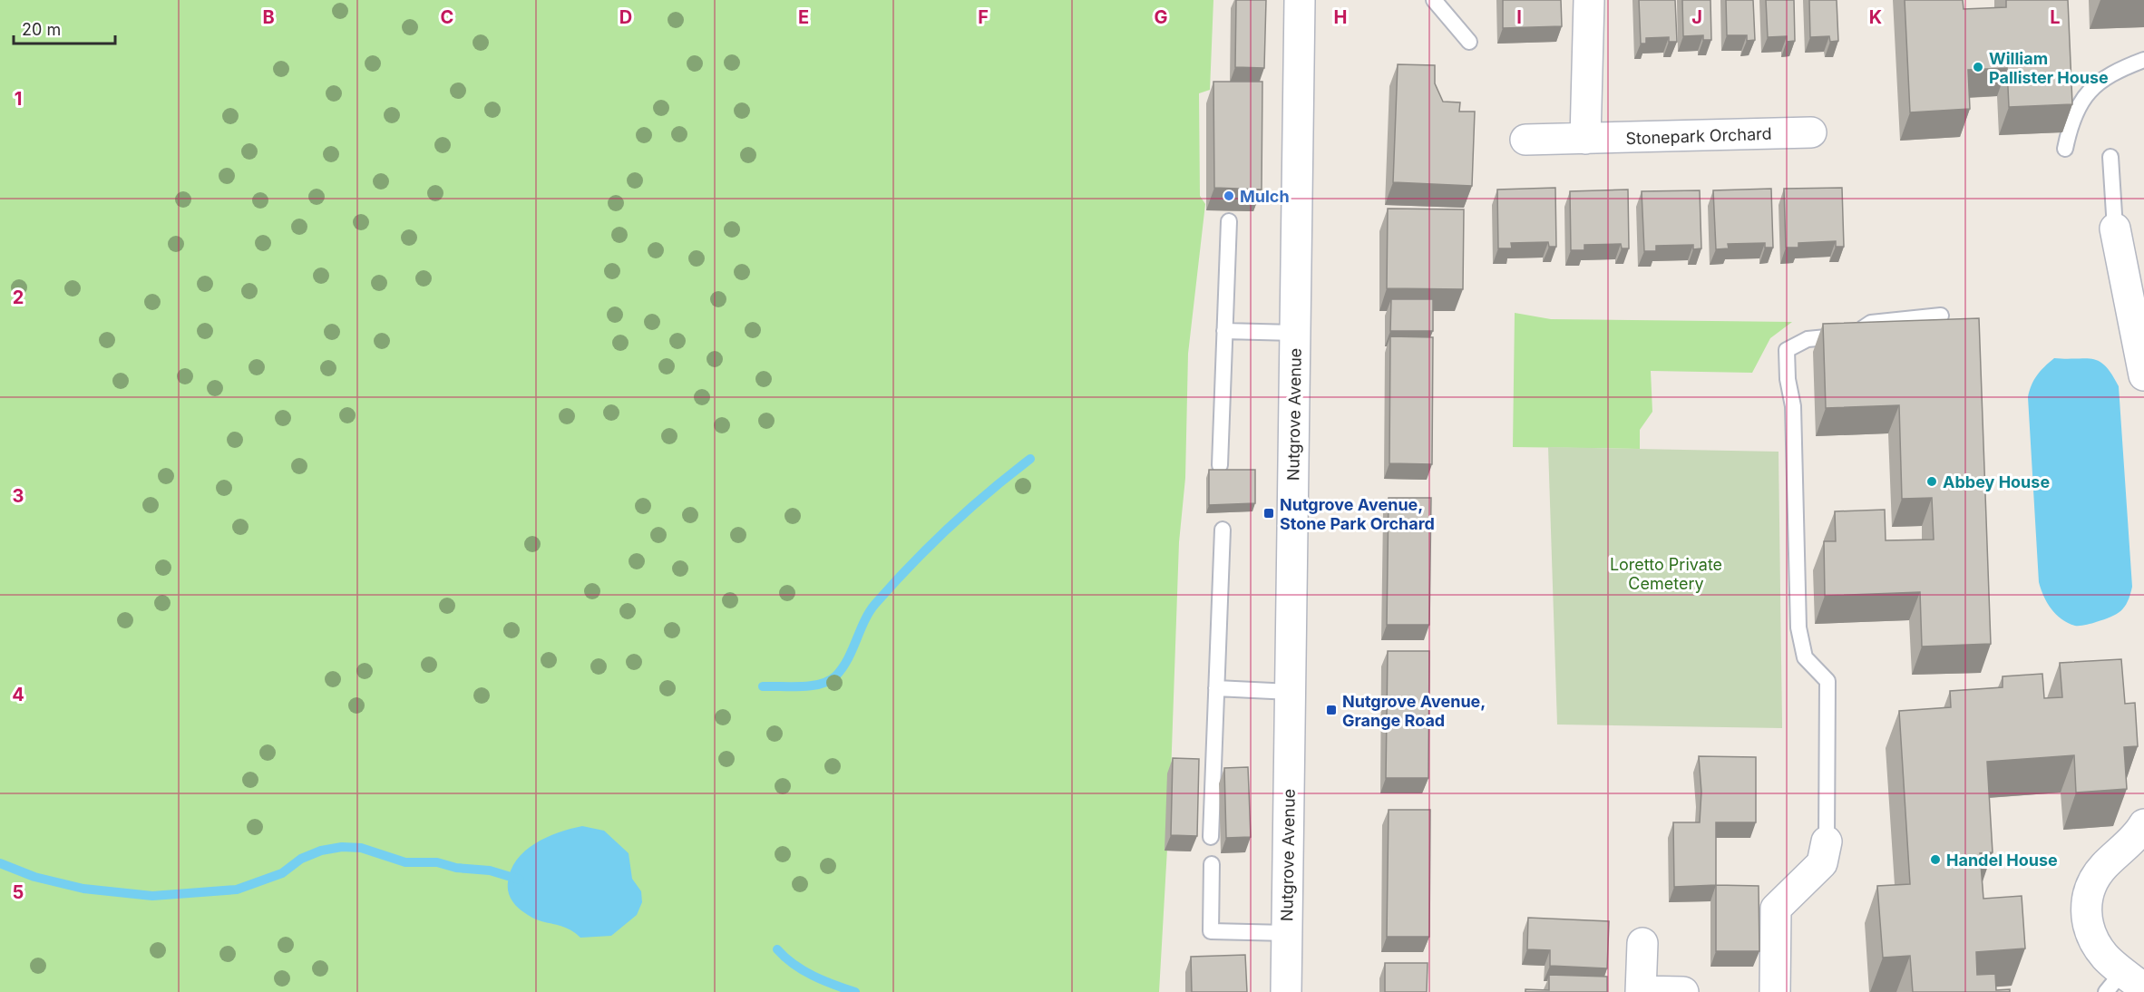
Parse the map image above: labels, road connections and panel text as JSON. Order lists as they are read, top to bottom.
{
  "streets": {
    "street": ["Stonepark Orchard", "Nutgrove Avenue"]
  },
  "parks": ["Loretto Private Cemetery"],
  "places": {
    "other": [
      "William Pallister House",
      "Mulch",
      "Abbey House",
      "Handel House"
    ],
    "transit": ["Nutgrove Avenue, Stone Park Orchard", "Nutgrove Avenue, Grange Road"]
  },
  "scale_bar": "20 m",
  "grid": {
    "columns": [
      "B",
      "C",
      "D",
      "E",
      "F",
      "G",
      "H",
      "I",
      "J",
      "K",
      "L"
    ],
    "rows": [
      "1",
      "2",
      "3",
      "4",
      "5"
    ]
  }
}
